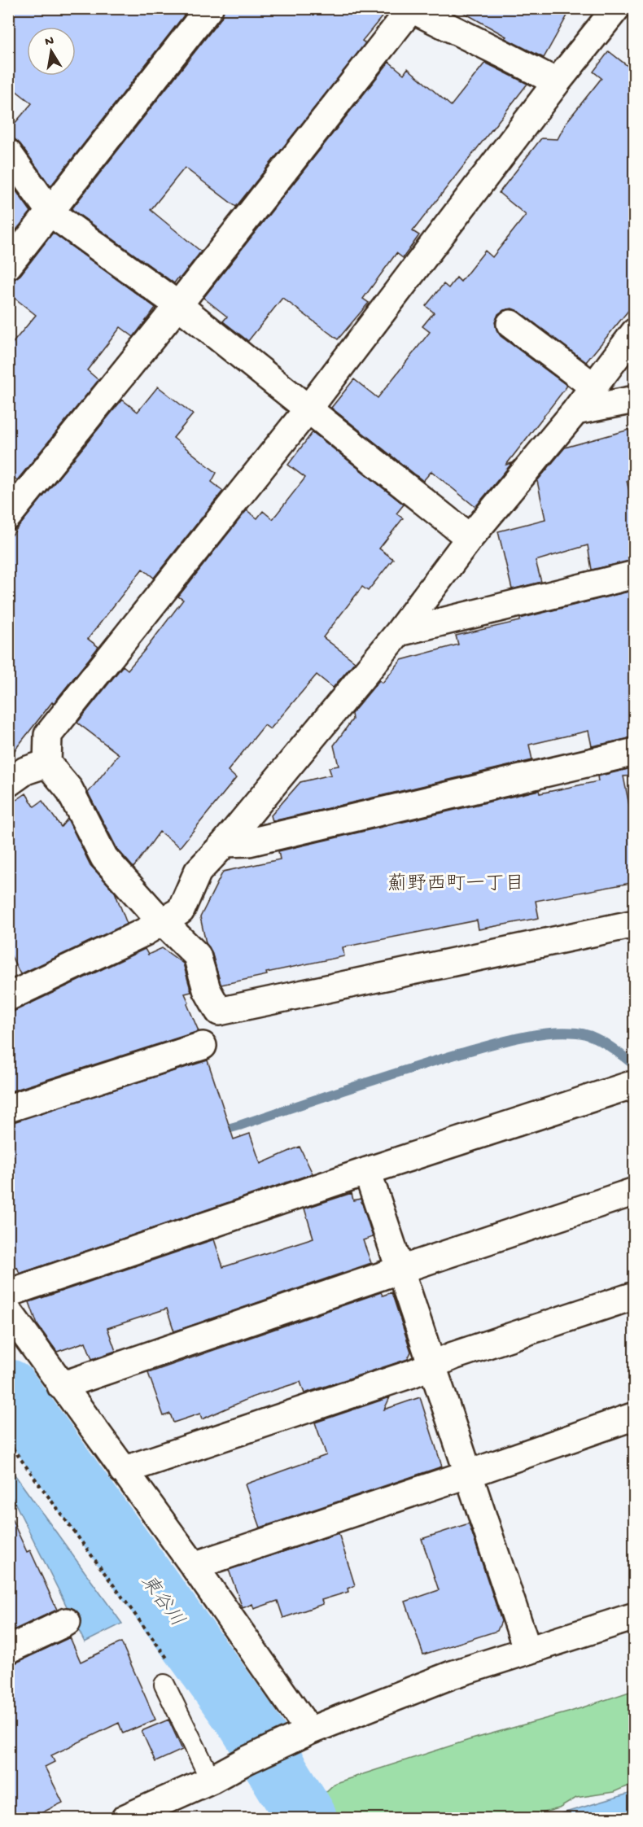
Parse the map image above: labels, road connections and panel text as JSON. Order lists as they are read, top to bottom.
{
  "districts": ["薊野西町一丁目"],
  "water": ["東谷川"],
  "north": "top"
}
